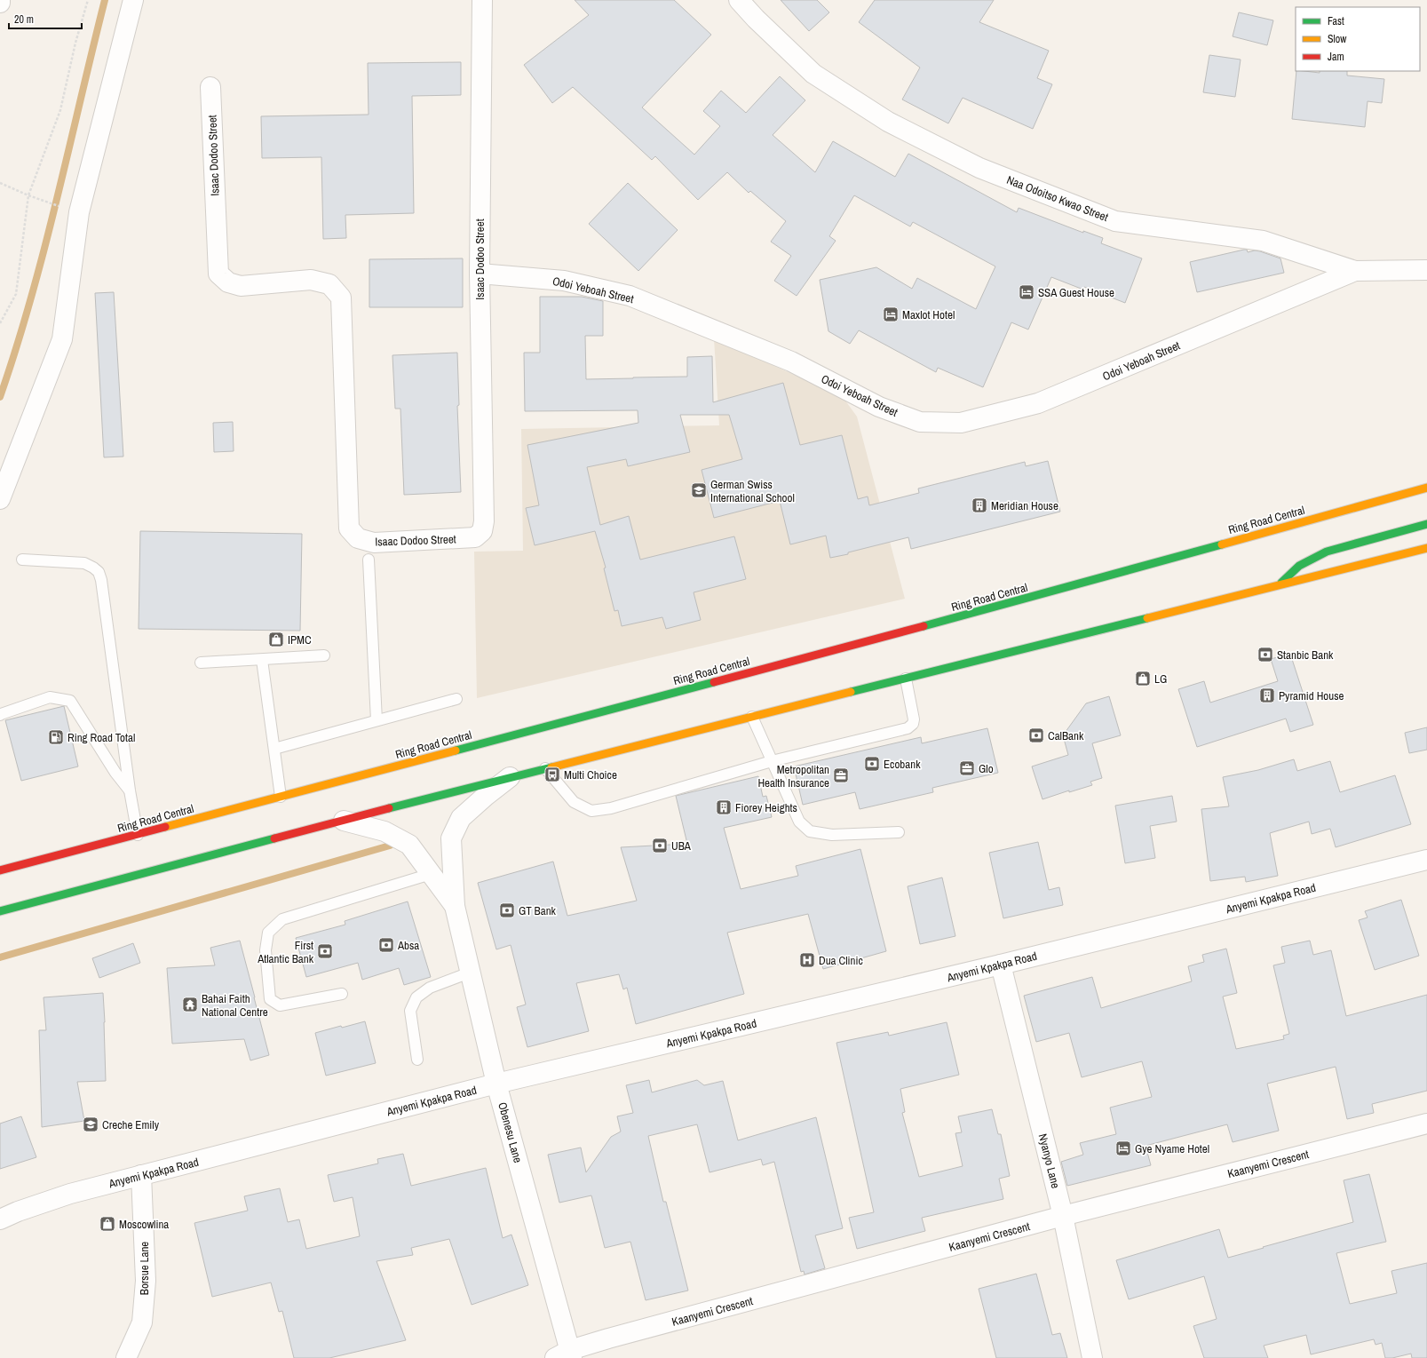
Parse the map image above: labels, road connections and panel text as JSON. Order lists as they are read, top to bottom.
{
  "streets": {
    "main road": ["Ring Road Central"],
    "street": [
      "Isaac Dodoo Street",
      "Naa Odoitso Kwao Street",
      "Odoi Yeboah Street",
      "Anyemi Kpakpa Road",
      "Obenesu Lane",
      "Nyanyo Lane",
      "Kaanyemi Crescent",
      "Borsue Lane"
    ]
  },
  "crossings": [
    ["Isaac Dodoo Street", "Odoi Yeboah Street"],
    ["Naa Odoitso Kwao Street", "Odoi Yeboah Street"],
    ["Anyemi Kpakpa Road", "Obenesu Lane"],
    ["Anyemi Kpakpa Road", "Nyanyo Lane"],
    ["Anyemi Kpakpa Road", "Borsue Lane"],
    ["Obenesu Lane", "Kaanyemi Crescent"],
    ["Nyanyo Lane", "Kaanyemi Crescent"]
  ],
  "places": {
    "hotel": ["SSA Guest House", "Maxlot Hotel", "Gye Nyame Hotel"],
    "school or university": ["German Swiss International School", "Creche Emily"],
    "building": ["Meridian House", "Pyramid House", "Fiorey Heights"],
    "shop": ["IPMC", "LG", "Moscowlina"],
    "bank": [
      "Stanbic Bank",
      "CalBank",
      "Ecobank",
      "UBA",
      "GT Bank",
      "Absa",
      "First Atlantic Bank"
    ],
    "fuel station": ["Ring Road Total"],
    "office": ["Glo", "Metropolitan Health Insurance"],
    "bus stop": ["Multi Choice"],
    "hospital": ["Dua Clinic"],
    "temple": ["Bahai Faith National Centre"]
  },
  "legend": ["Fast", "Slow", "Jam"],
  "scale_bar": "20 m"
}
